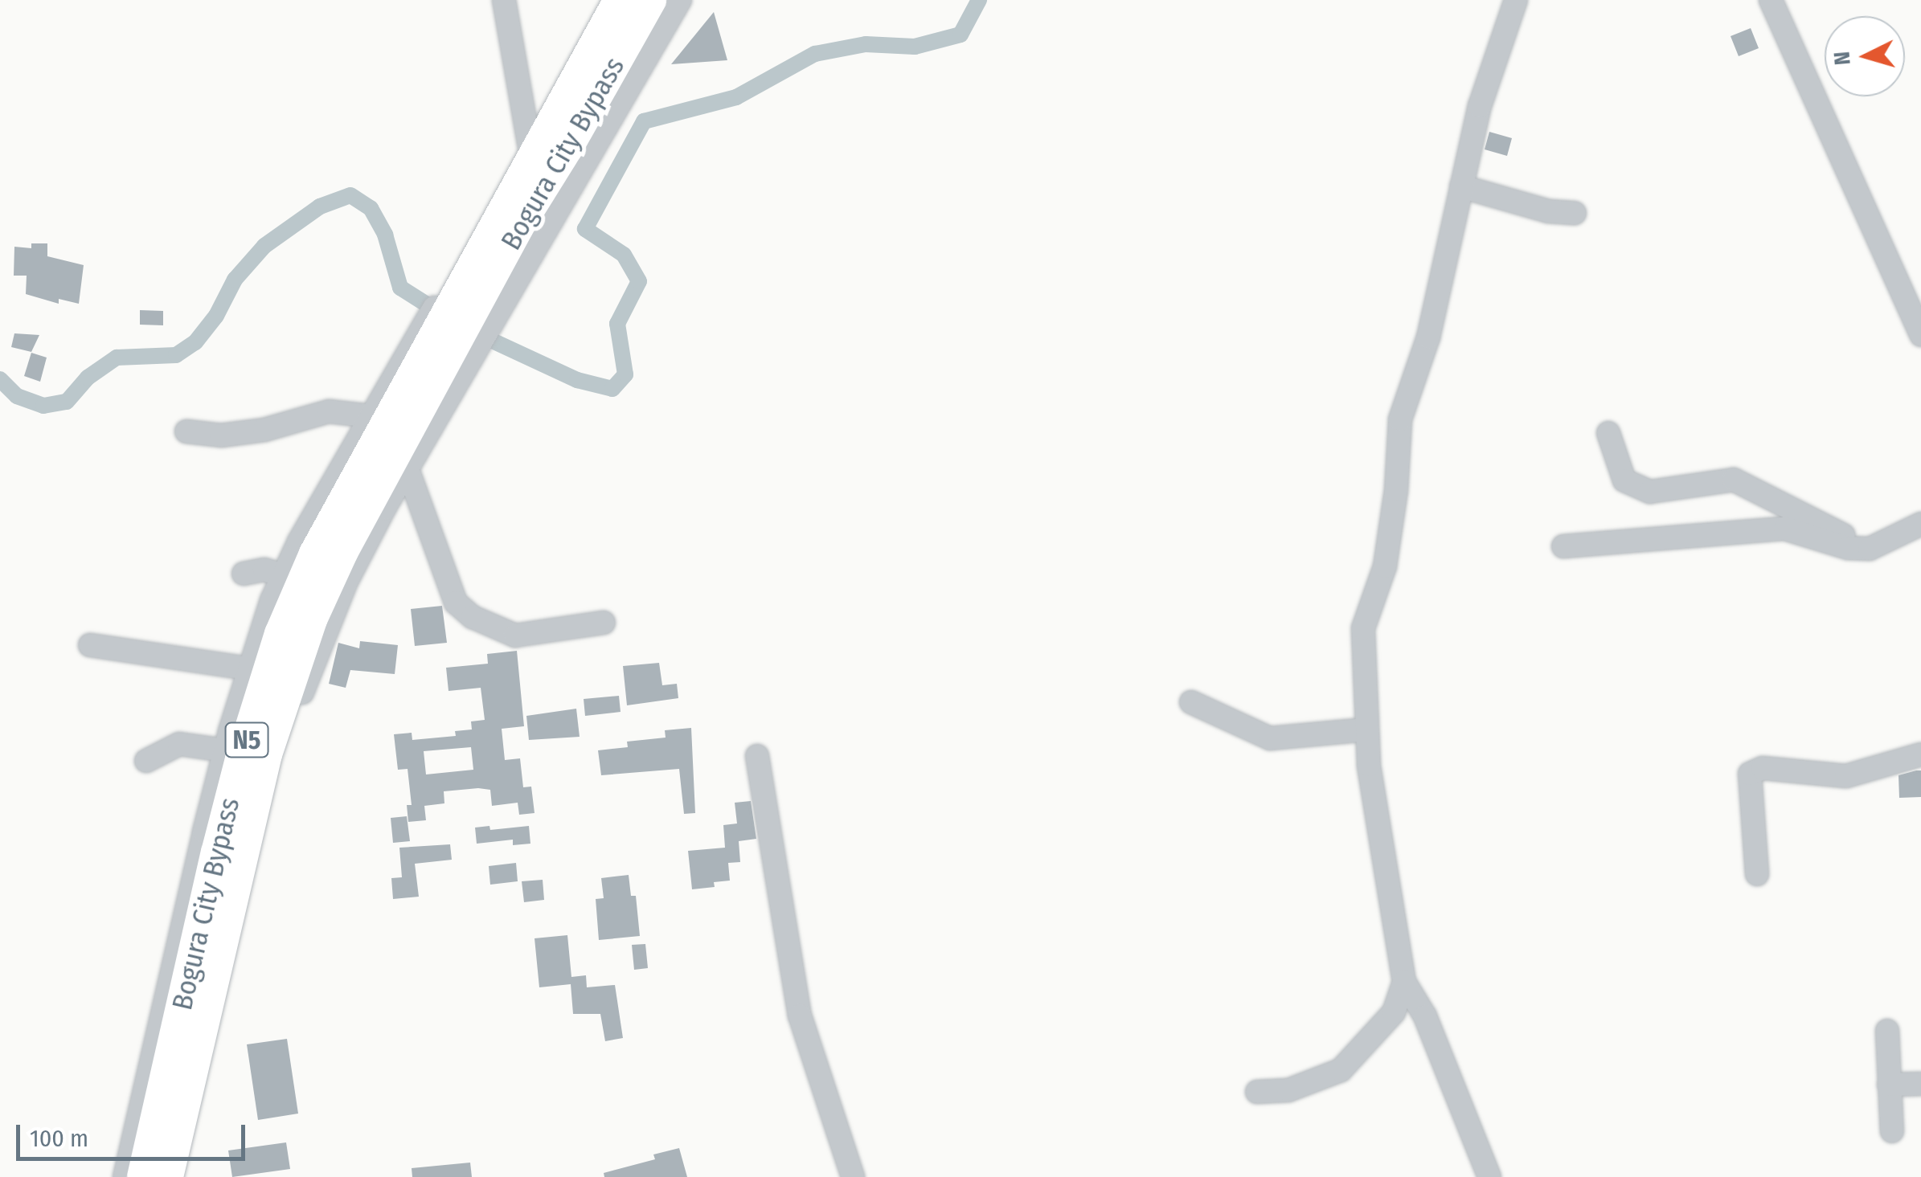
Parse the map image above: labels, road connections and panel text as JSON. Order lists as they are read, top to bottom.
{
  "streets": {
    "highway": ["Bogura City Bypass", "N5"]
  },
  "scale_bar": "100 m",
  "north": "left"
}
